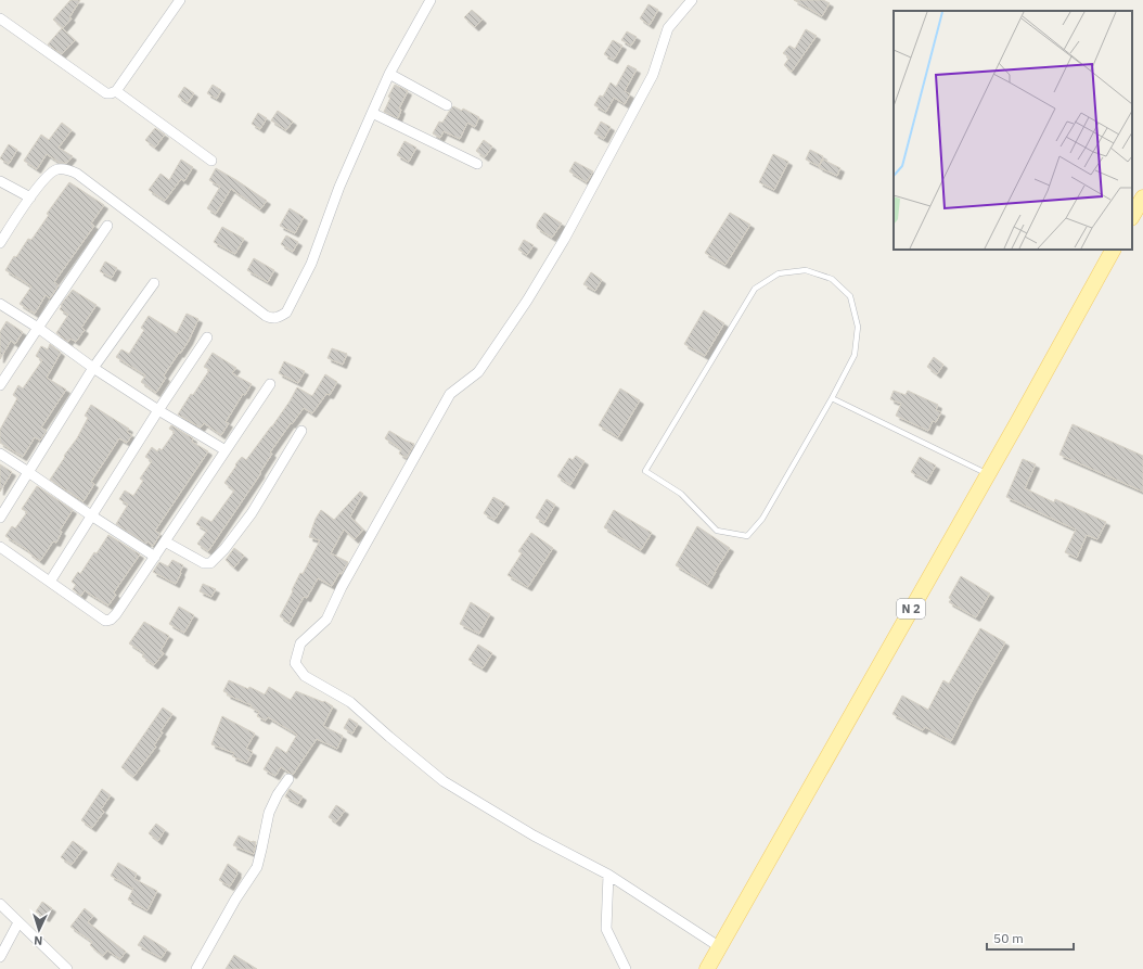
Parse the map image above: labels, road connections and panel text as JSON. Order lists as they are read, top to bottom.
{
  "streets": {
    "main road": ["N 2"]
  },
  "scale_bar": "50 m",
  "north": "bottom"
}
